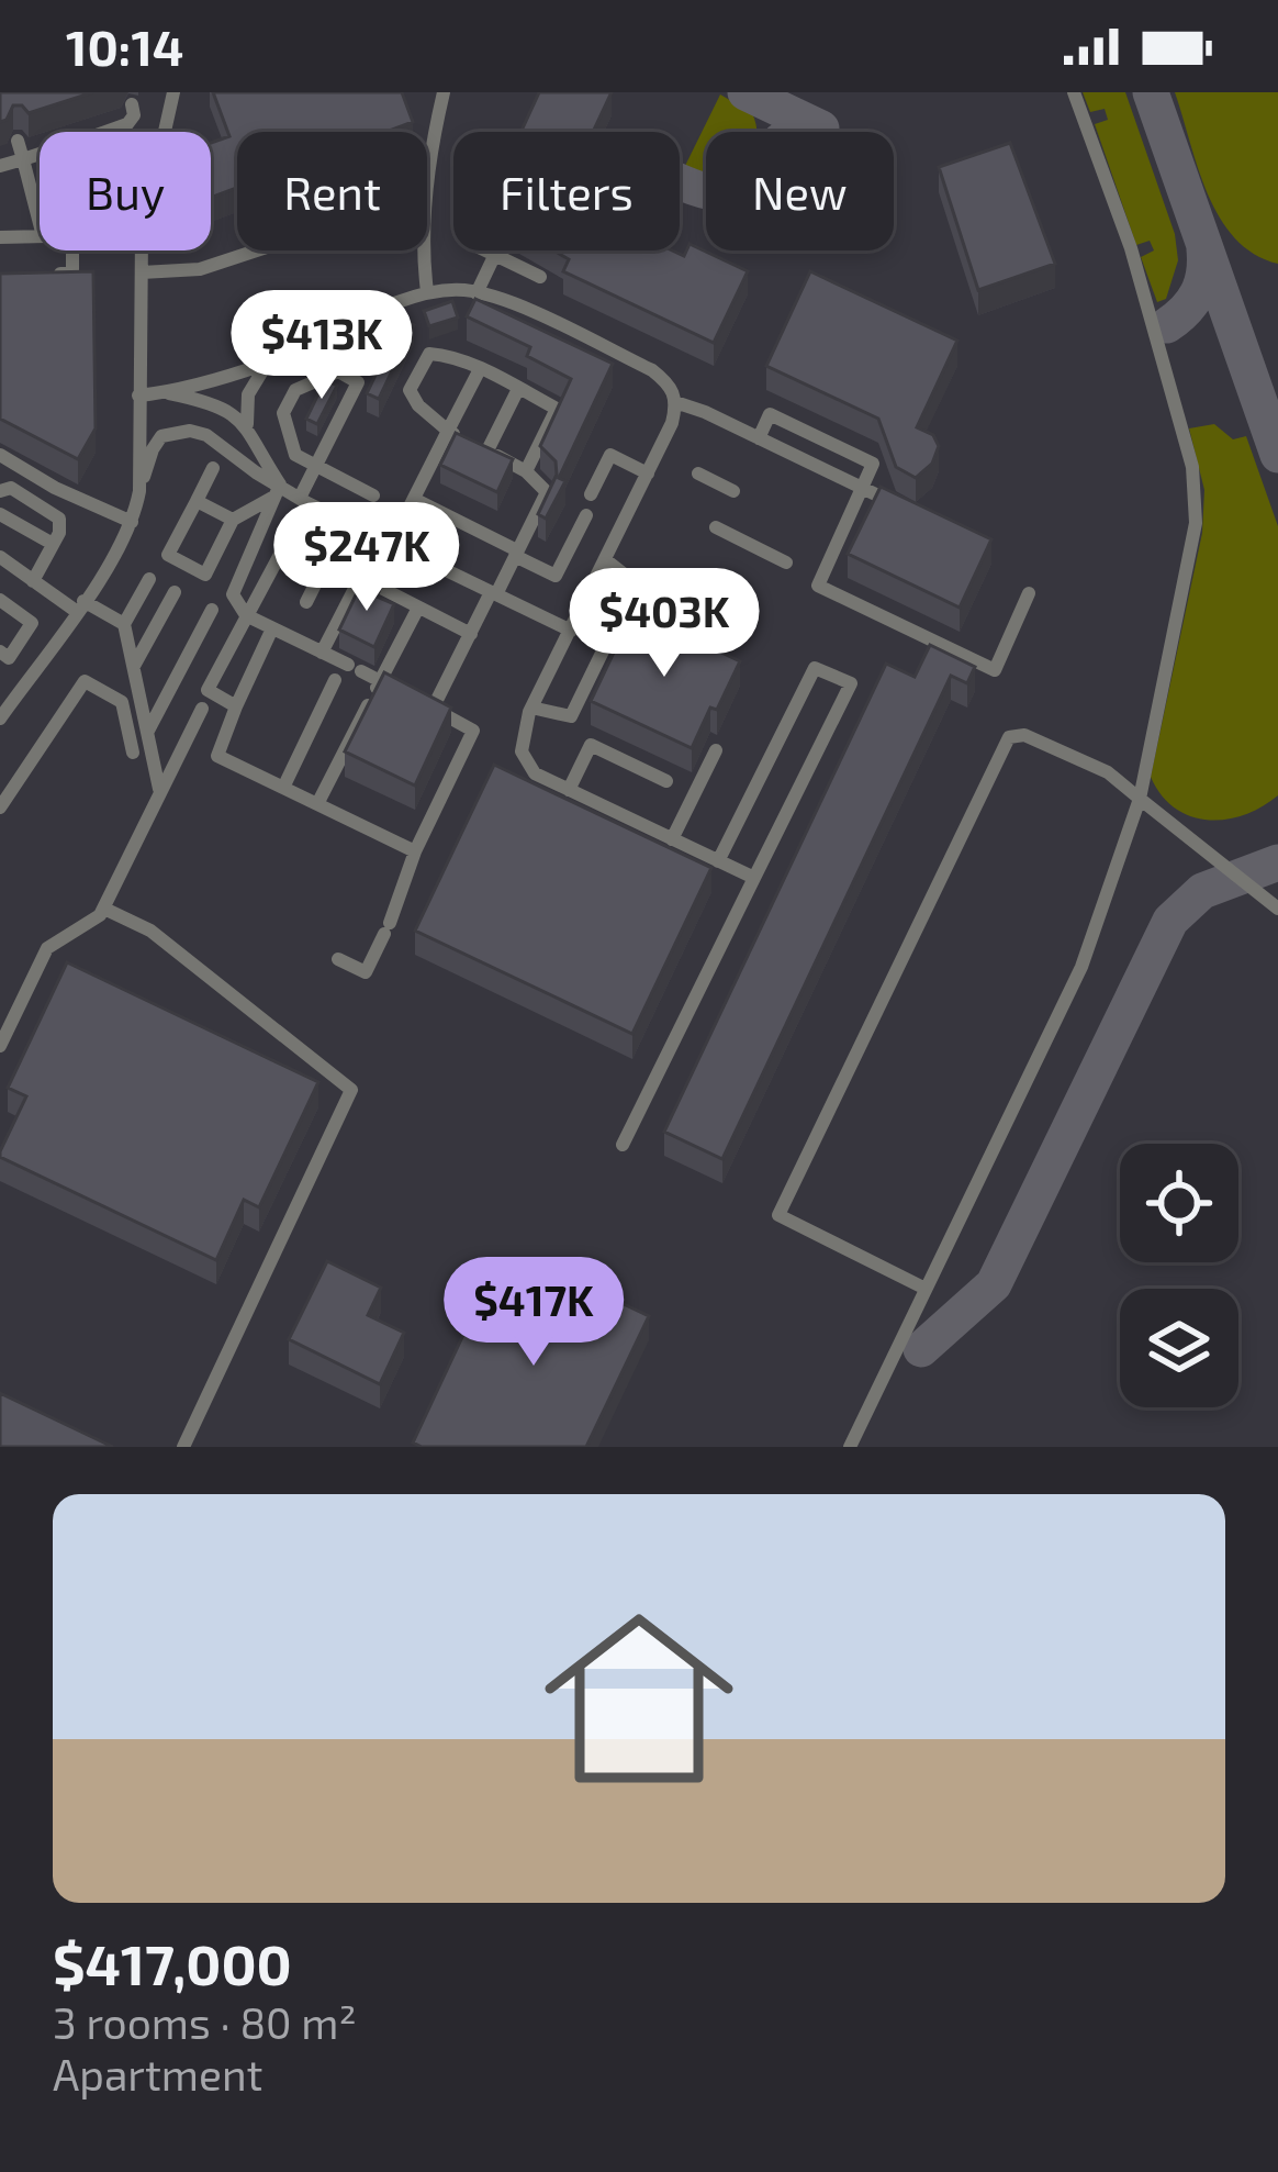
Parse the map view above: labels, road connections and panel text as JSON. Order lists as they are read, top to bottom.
{
  "page": {
    "status": "10:14",
    "chip": [
      "Buy",
      "Rent",
      "Filters",
      "New"
    ],
    "price": [
      "$413K",
      "$247K",
      "$403K",
      "$417K"
    ],
    "list": [
      {
        "name": "$417,000",
        "note": "3 rooms · 80 m² · Apartment"
      }
    ]
  }
}
